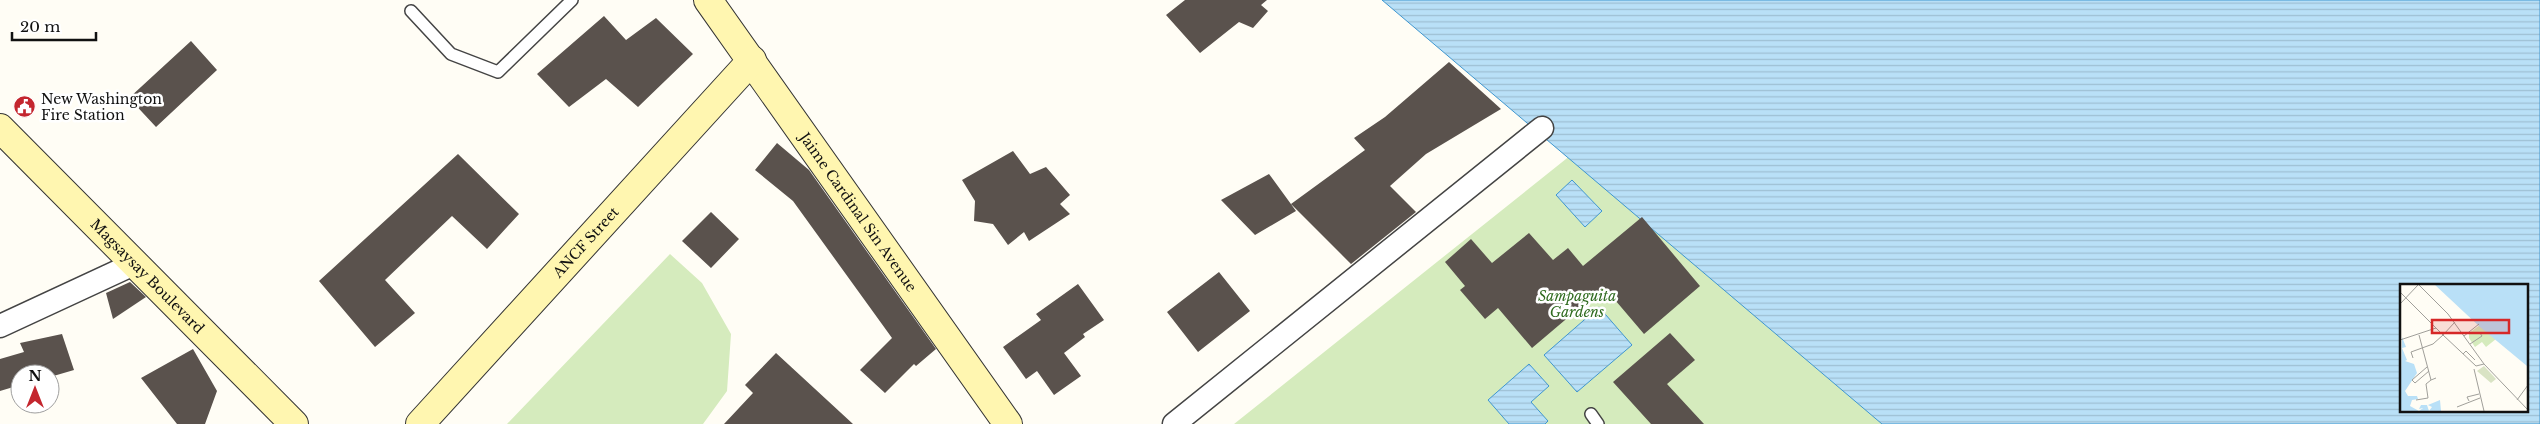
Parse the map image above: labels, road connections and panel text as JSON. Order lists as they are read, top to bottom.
{
  "streets": {
    "main road": ["Jaime Cardinal Sin Avenue", "ANCF Street", "Magsaysay Boulevard"]
  },
  "crossings": [
    ["Jaime Cardinal Sin Avenue", "ANCF Street"]
  ],
  "parks": ["Sampaguita Gardens"],
  "places": {
    "public building": ["New Washington Fire Station"]
  },
  "scale_bar": "20 m",
  "north": "top"
}
